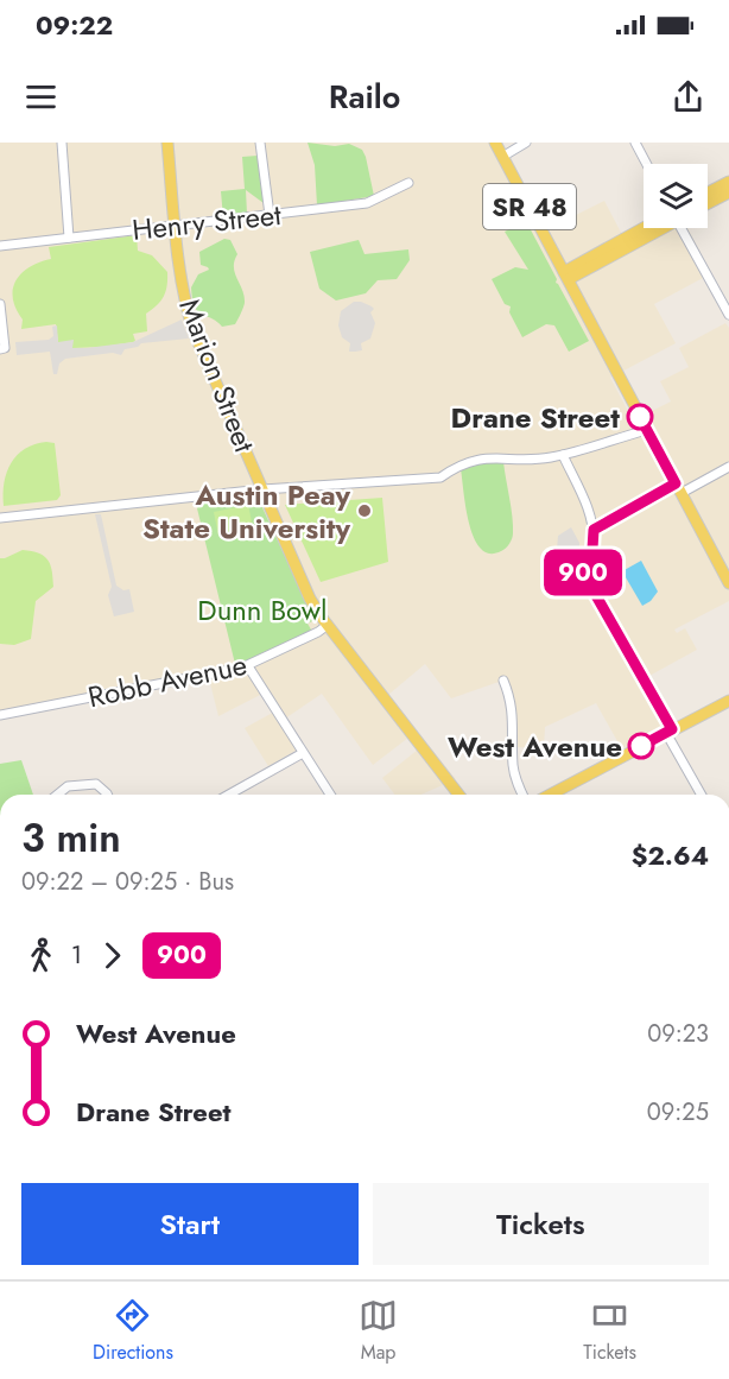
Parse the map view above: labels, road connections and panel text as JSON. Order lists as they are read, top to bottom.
{
  "streets": {
    "main road": ["SR 48", "Marion Street"],
    "street": ["Henry Street", "Robb Avenue"]
  },
  "crossings": [
    ["Henry Street", "Marion Street"],
    ["Marion Street", "Robb Avenue"]
  ],
  "parks": ["Dunn Bowl"],
  "places": ["Drane Street", "Austin Peay State University", "West Avenue"],
  "lines": ["bus line 900"],
  "page": {
    "status": "09:22",
    "header": "Railo",
    "on_map": "900",
    "heading": ["3 min", "09:22 – 09:25 · Bus", "$2.64"],
    "legs": ["1", "900"],
    "list": [
      {
        "name": "West Avenue",
        "value": "09:23"
      },
      {
        "name": "Drane Street",
        "value": "09:25"
      }
    ],
    "buttons": ["Start", "Tickets"],
    "tabs": ["Directions", "Map", "Tickets"]
  }
}
